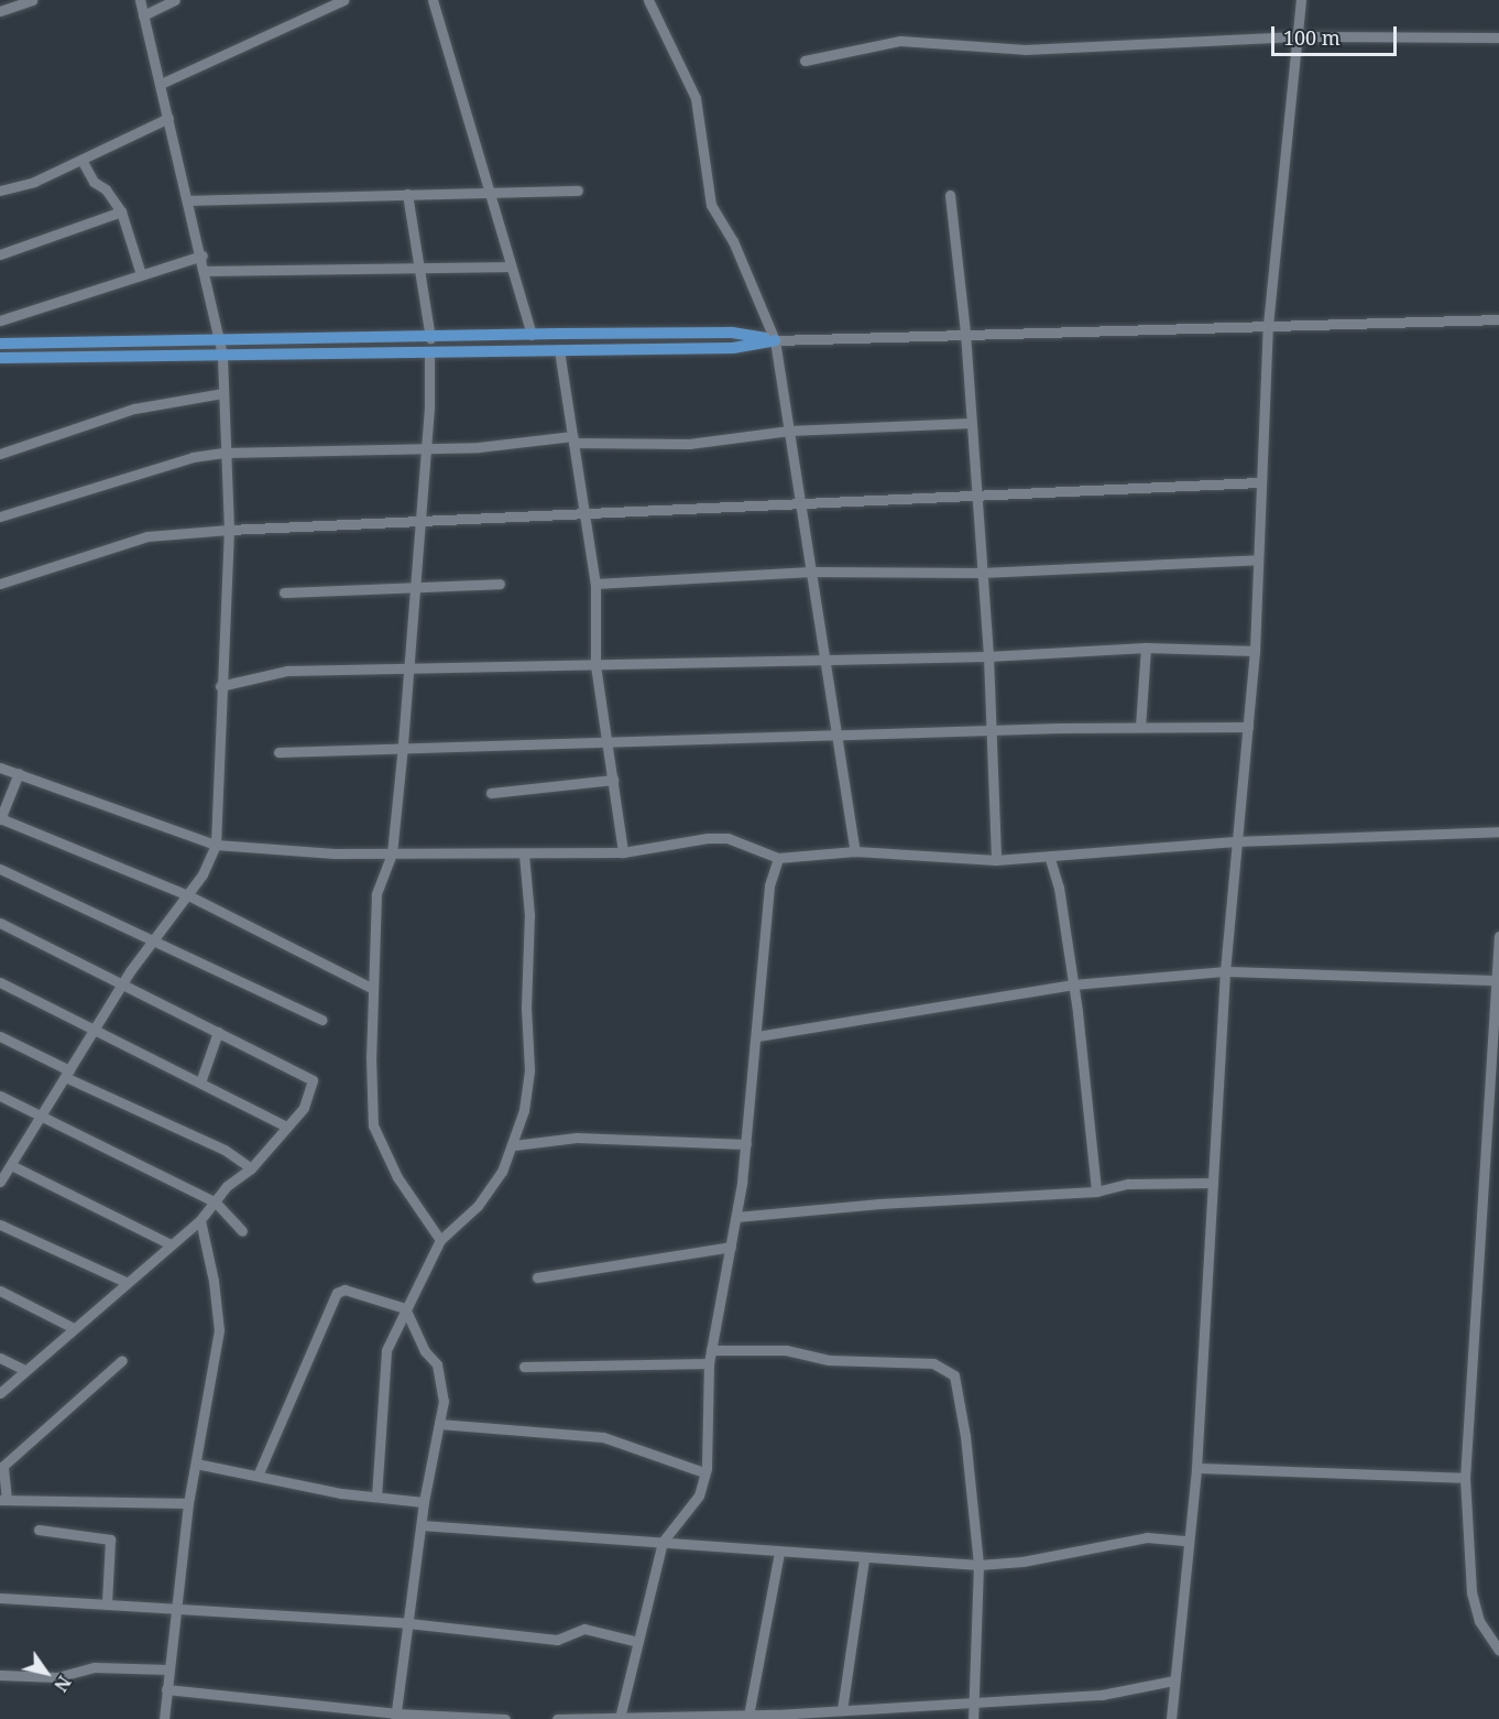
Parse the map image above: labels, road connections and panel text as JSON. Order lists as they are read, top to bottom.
{
  "scale_bar": "100 m",
  "north": "bottom right"
}
